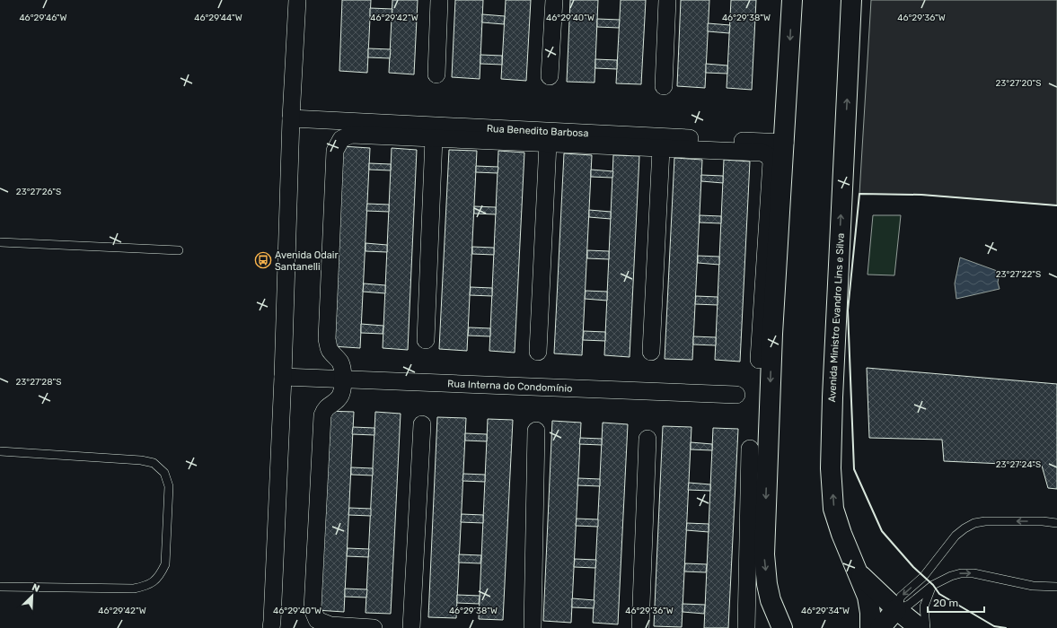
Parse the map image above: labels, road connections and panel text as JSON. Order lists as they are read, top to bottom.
{
  "streets": {
    "street": ["Rua Benedito Barbosa", "Avenida Ministro Evandro Lins e Silva", "Rua Interna do Condomínio"]
  },
  "places": {
    "bus stop": ["Avenida Odair Santanelli"]
  },
  "scale_bar": "20 m",
  "north": "top right",
  "coordinates": [
    "46°29'46\"W",
    "46°29'44\"W",
    "46°29'42\"W",
    "46°29'40\"W",
    "46°29'38\"W",
    "46°29'36\"W",
    "23°27'20\"S",
    "23°27'26\"S",
    "23°27'22\"S",
    "23°27'28\"S",
    "23°27'24\"S",
    "46°29'34\"W"
  ]
}
